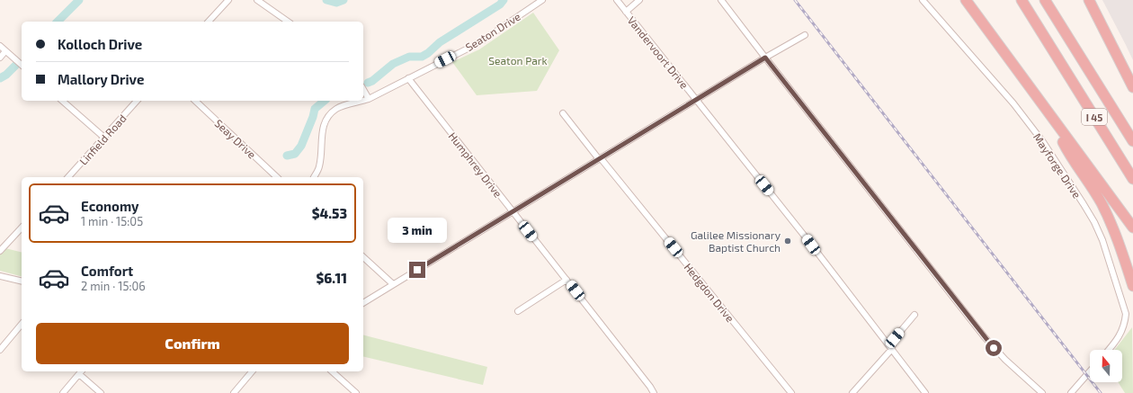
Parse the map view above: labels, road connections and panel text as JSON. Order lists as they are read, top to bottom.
{
  "streets": {
    "highway": ["I 45"],
    "street": [
      "Seaton Drive",
      "Vandervoort Drive",
      "Seay Drive",
      "Linfield Road",
      "Humphrey Drive",
      "Mayforge Drive",
      "Hedgdon Drive"
    ]
  },
  "crossings": [
    ["Seaton Drive", "Humphrey Drive"]
  ],
  "parks": ["Seaton Park"],
  "places": ["Galilee Missionary Baptist Church"],
  "north": "top",
  "page": {
    "banner": ["Kolloch Drive", "Mallory Drive"],
    "list": [
      {
        "name": "Economy",
        "note": "1 min · 15:05",
        "value": "$4.53"
      },
      {
        "name": "Comfort",
        "note": "2 min · 15:06",
        "value": "$6.11"
      }
    ],
    "bubble": "3 min",
    "buttons": "Confirm"
  }
}
